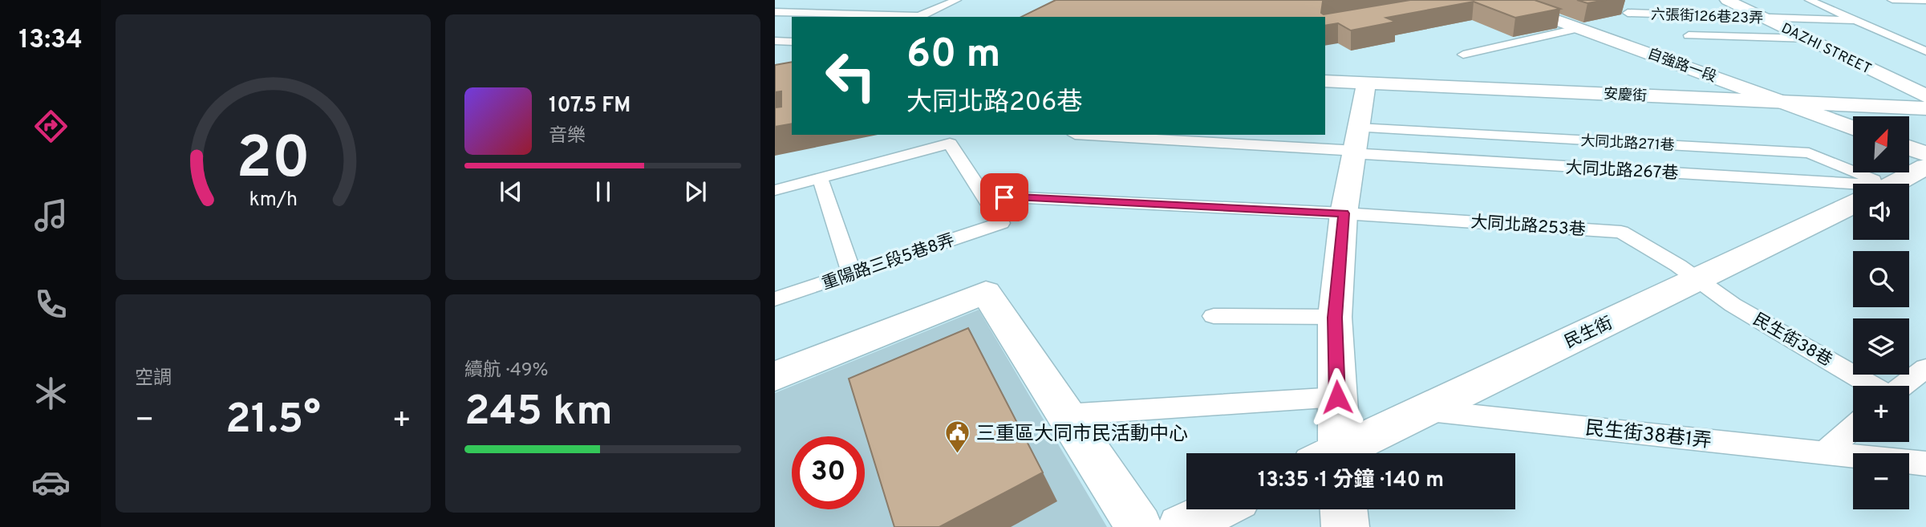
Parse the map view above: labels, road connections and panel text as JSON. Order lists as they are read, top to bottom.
{
  "streets": {
    "street": [
      "DAZHI STREET",
      "自強路一段",
      "安慶街",
      "民生街"
    ],
    "lane": [
      "六張街126巷23弄",
      "大同北路271巷",
      "大同北路267巷",
      "大同北路253巷",
      "重陽路三段5巷8弄",
      "民生街38巷",
      "民生街38巷1弄"
    ]
  },
  "crossings": [
    ["六張街126巷23弄", "DAZHI STREET"],
    ["自強路一段", "安慶街"],
    ["大同北路271巷", "大同北路267巷"],
    ["大同北路253巷", "重陽路三段5巷8弄"],
    ["大同北路253巷", "民生街"],
    ["大同北路253巷", "民生街38巷"],
    ["民生街", "民生街38巷"],
    ["民生街", "民生街38巷1弄"]
  ],
  "places": {
    "public building": ["三重區大同市民活動中心"]
  },
  "north": "top right",
  "page": {
    "tabs": "13:34",
    "turn": ["60 m", "大同北路206巷"],
    "song": ["107.5 FM", "音樂"],
    "map_buttons": ["+", "−"],
    "tile": [
      "空調",
      ["續航 · 49%", "245 km"]
    ],
    "heat": ["−", "21.5°", "+"],
    "limit": "30",
    "trip": "13:35 · 1 分鐘 · 140 m",
    "gauge": ["20", "km/h"]
  }
}
